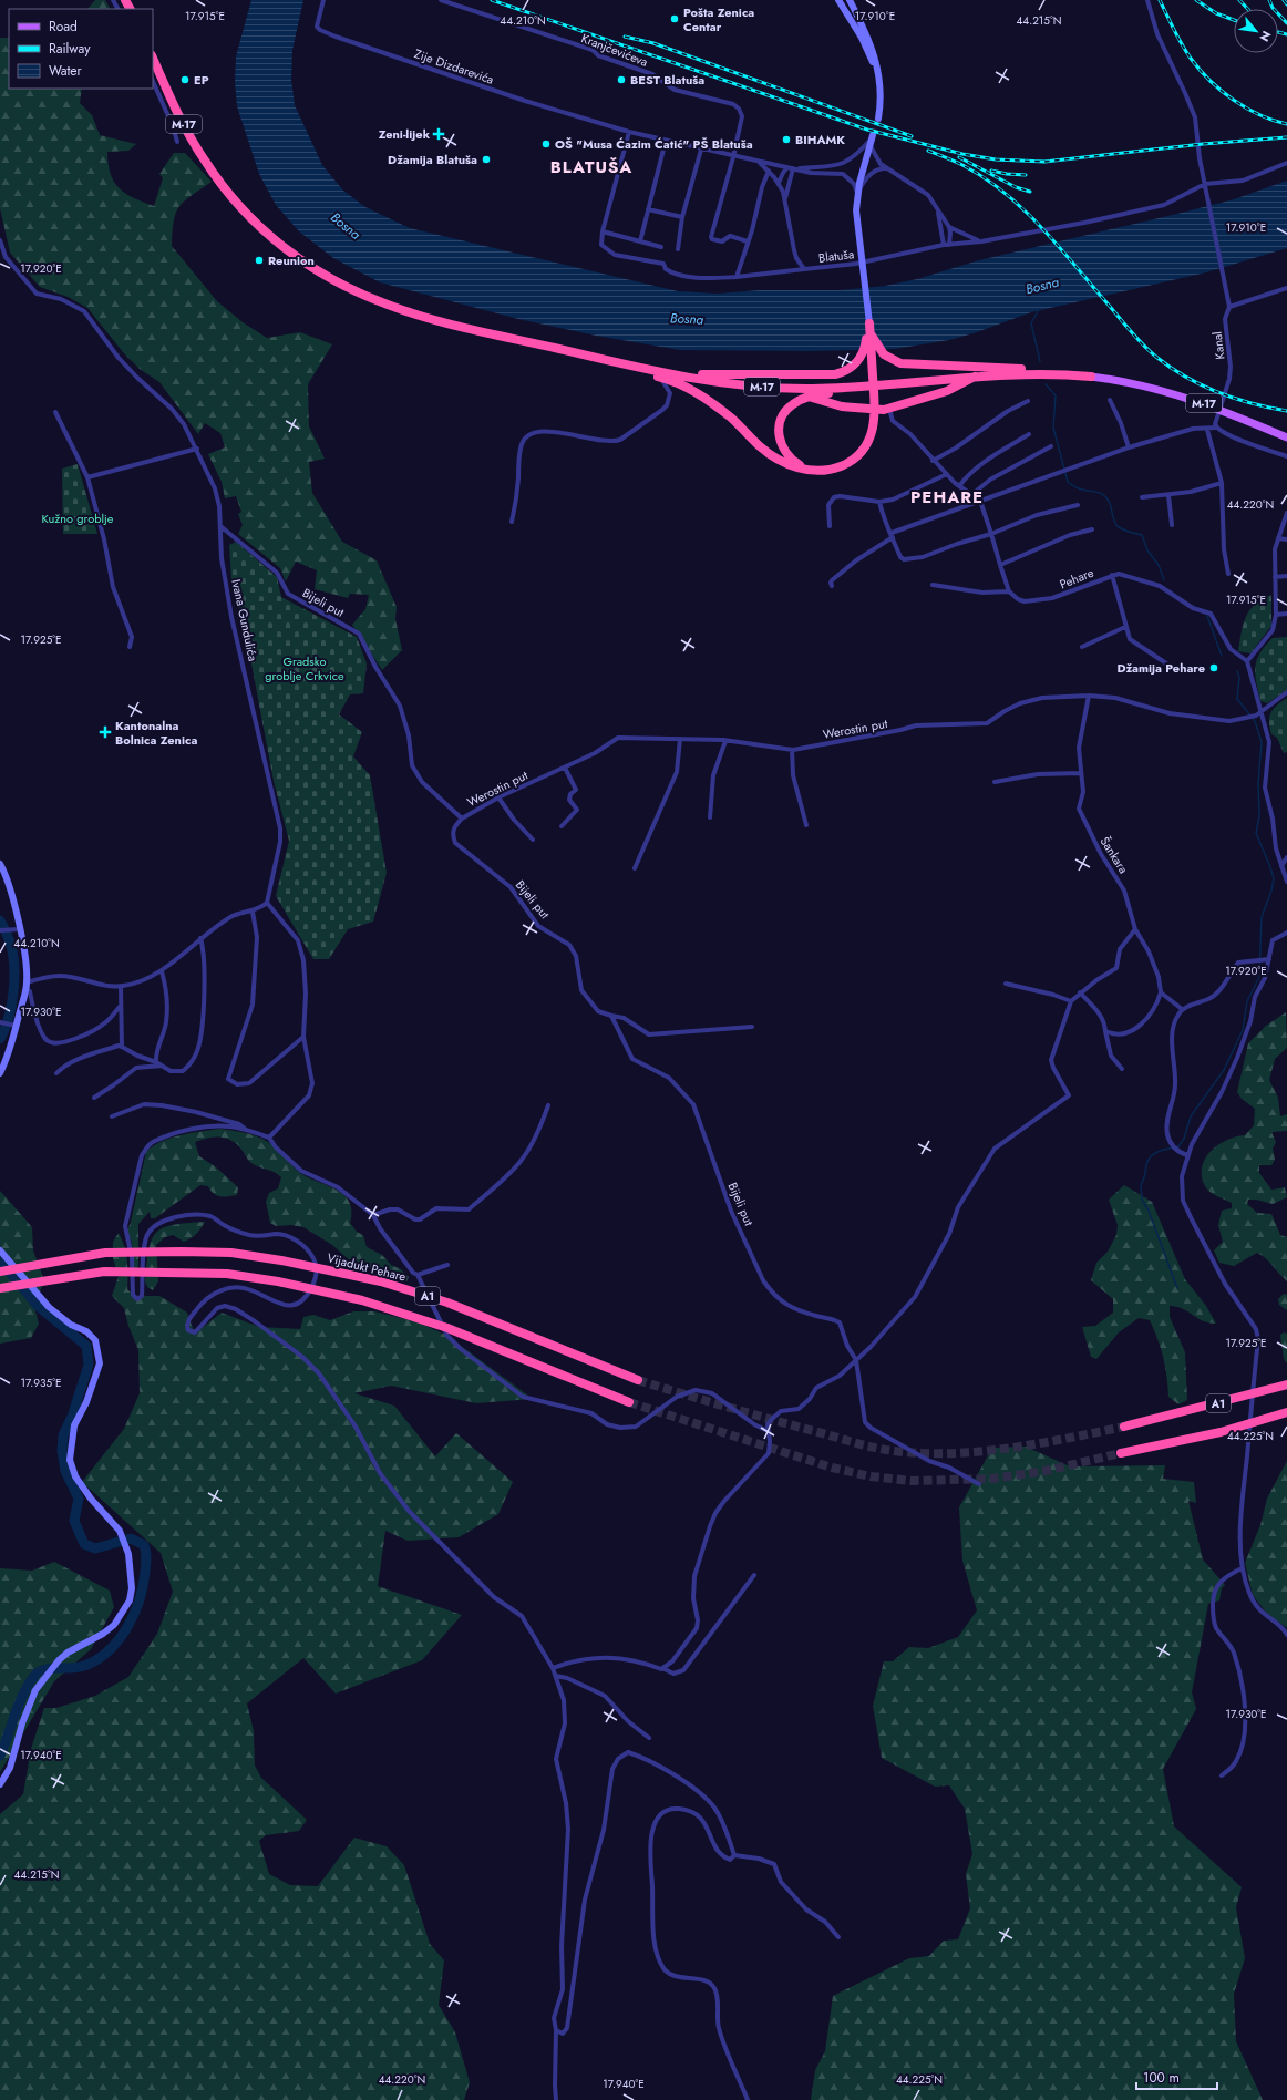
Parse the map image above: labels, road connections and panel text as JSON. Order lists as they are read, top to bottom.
{
  "streets": {
    "highway": ["M-17", "Vijadukt Pehare", "A1"],
    "street": [
      "Kranjčevićeva",
      "Zije Dizdarevića",
      "Blatuša",
      "Kanal",
      "Pehare",
      "Bijeli put",
      "Ivana Gundulića",
      "Werostin put",
      "Šankara"
    ]
  },
  "crossings": [
    ["Kranjčevićeva", "Blatuša"],
    ["Zije Dizdarevića", "Blatuša"],
    ["Blatuša", "Kanal"],
    ["Bijeli put", "Ivana Gundulića"],
    ["Bijeli put", "Werostin put"],
    ["Werostin put", "Šankara"]
  ],
  "districts": ["BLATUŠA", "PEHARE"],
  "water": ["Bosna"],
  "parks": ["Kužno groblje", "Gradsko groblje Crkvice"],
  "places": {
    "other": [
      "Pošta Zenica Centar",
      "EP",
      "BEST Blatuša",
      "BIHAMK",
      "OŠ \"Musa Ćazim Ćatić\" PŠ Blatuša",
      "Džamija Blatuša",
      "Reunion",
      "Džamija Pehare"
    ],
    "health": ["Zeni-lijek", "Kantonalna Bolnica Zenica"]
  },
  "legend": ["Road", "Railway", "Water"],
  "scale_bar": "100 m",
  "north": "bottom right",
  "coordinates": [
    "17.915°E",
    "17.910°E",
    "44.210°N",
    "44.215°N",
    "17.920°E",
    "44.220°N",
    "17.925°E",
    "17.930°E",
    "17.935°E",
    "44.225°N",
    "17.940°E"
  ]
}
